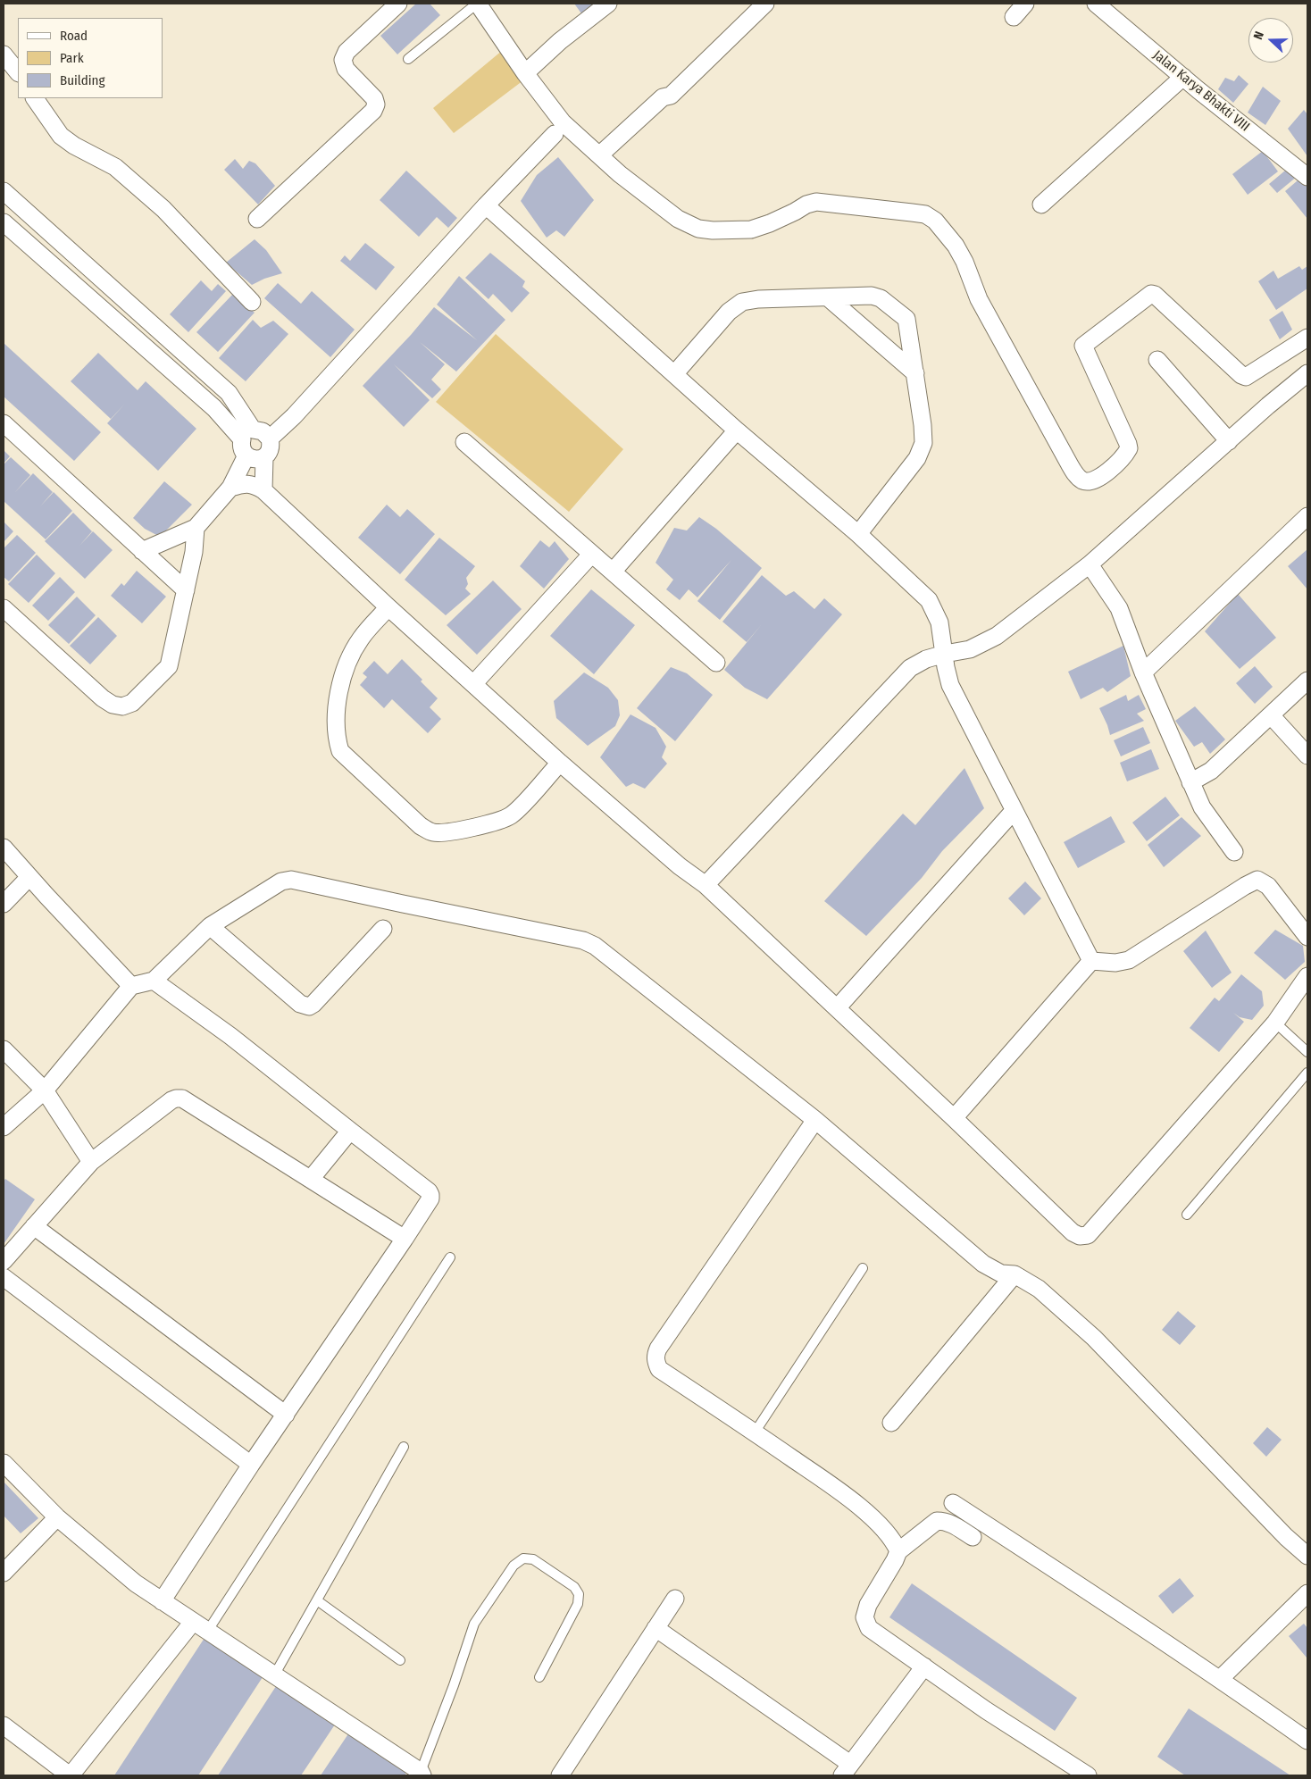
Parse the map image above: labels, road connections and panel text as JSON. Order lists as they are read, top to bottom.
{
  "streets": {
    "street": ["Jalan Karya Bhakti VIII"]
  },
  "legend": ["Road", "Park", "Building"],
  "north": "left"
}
